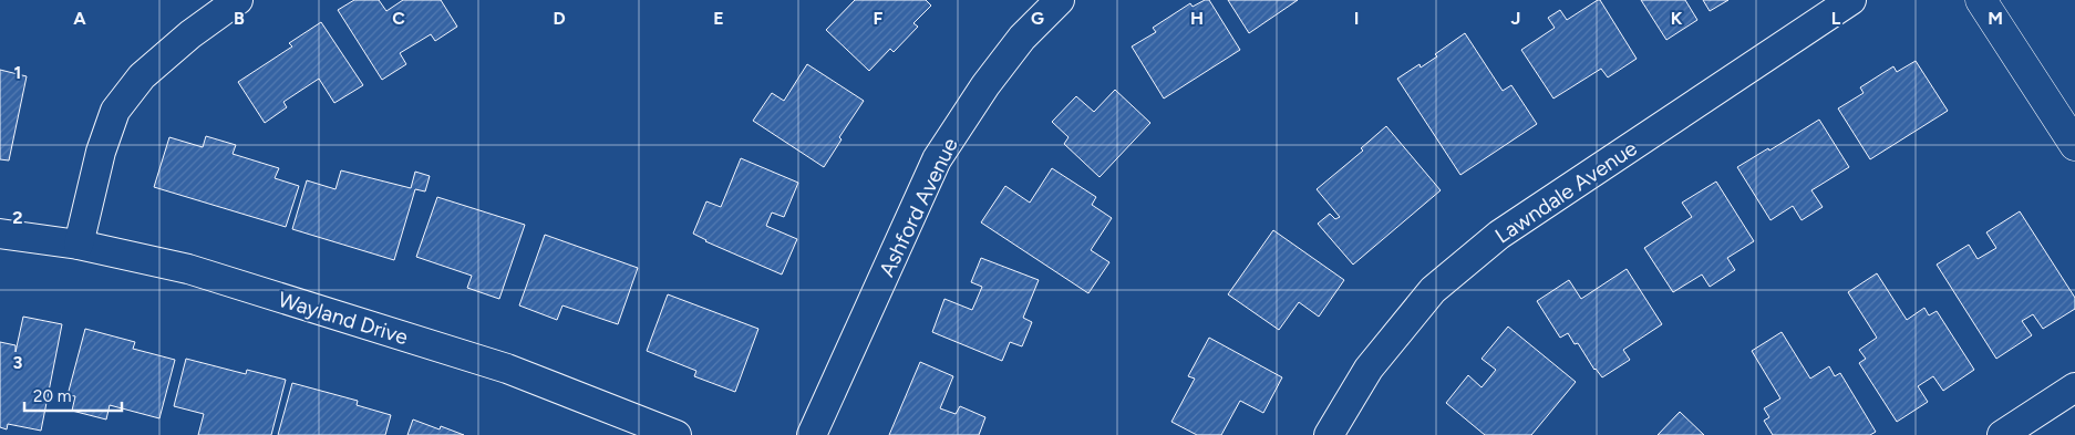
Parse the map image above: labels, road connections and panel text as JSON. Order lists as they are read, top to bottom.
{
  "streets": {
    "street": ["Lawndale Avenue", "Ashford Avenue", "Wayland Drive"]
  },
  "scale_bar": "20 m",
  "grid": {
    "columns": [
      "A",
      "B",
      "C",
      "D",
      "E",
      "F",
      "G",
      "H",
      "I",
      "J",
      "K",
      "L",
      "M"
    ],
    "rows": ["1", "2", "3"]
  }
}
